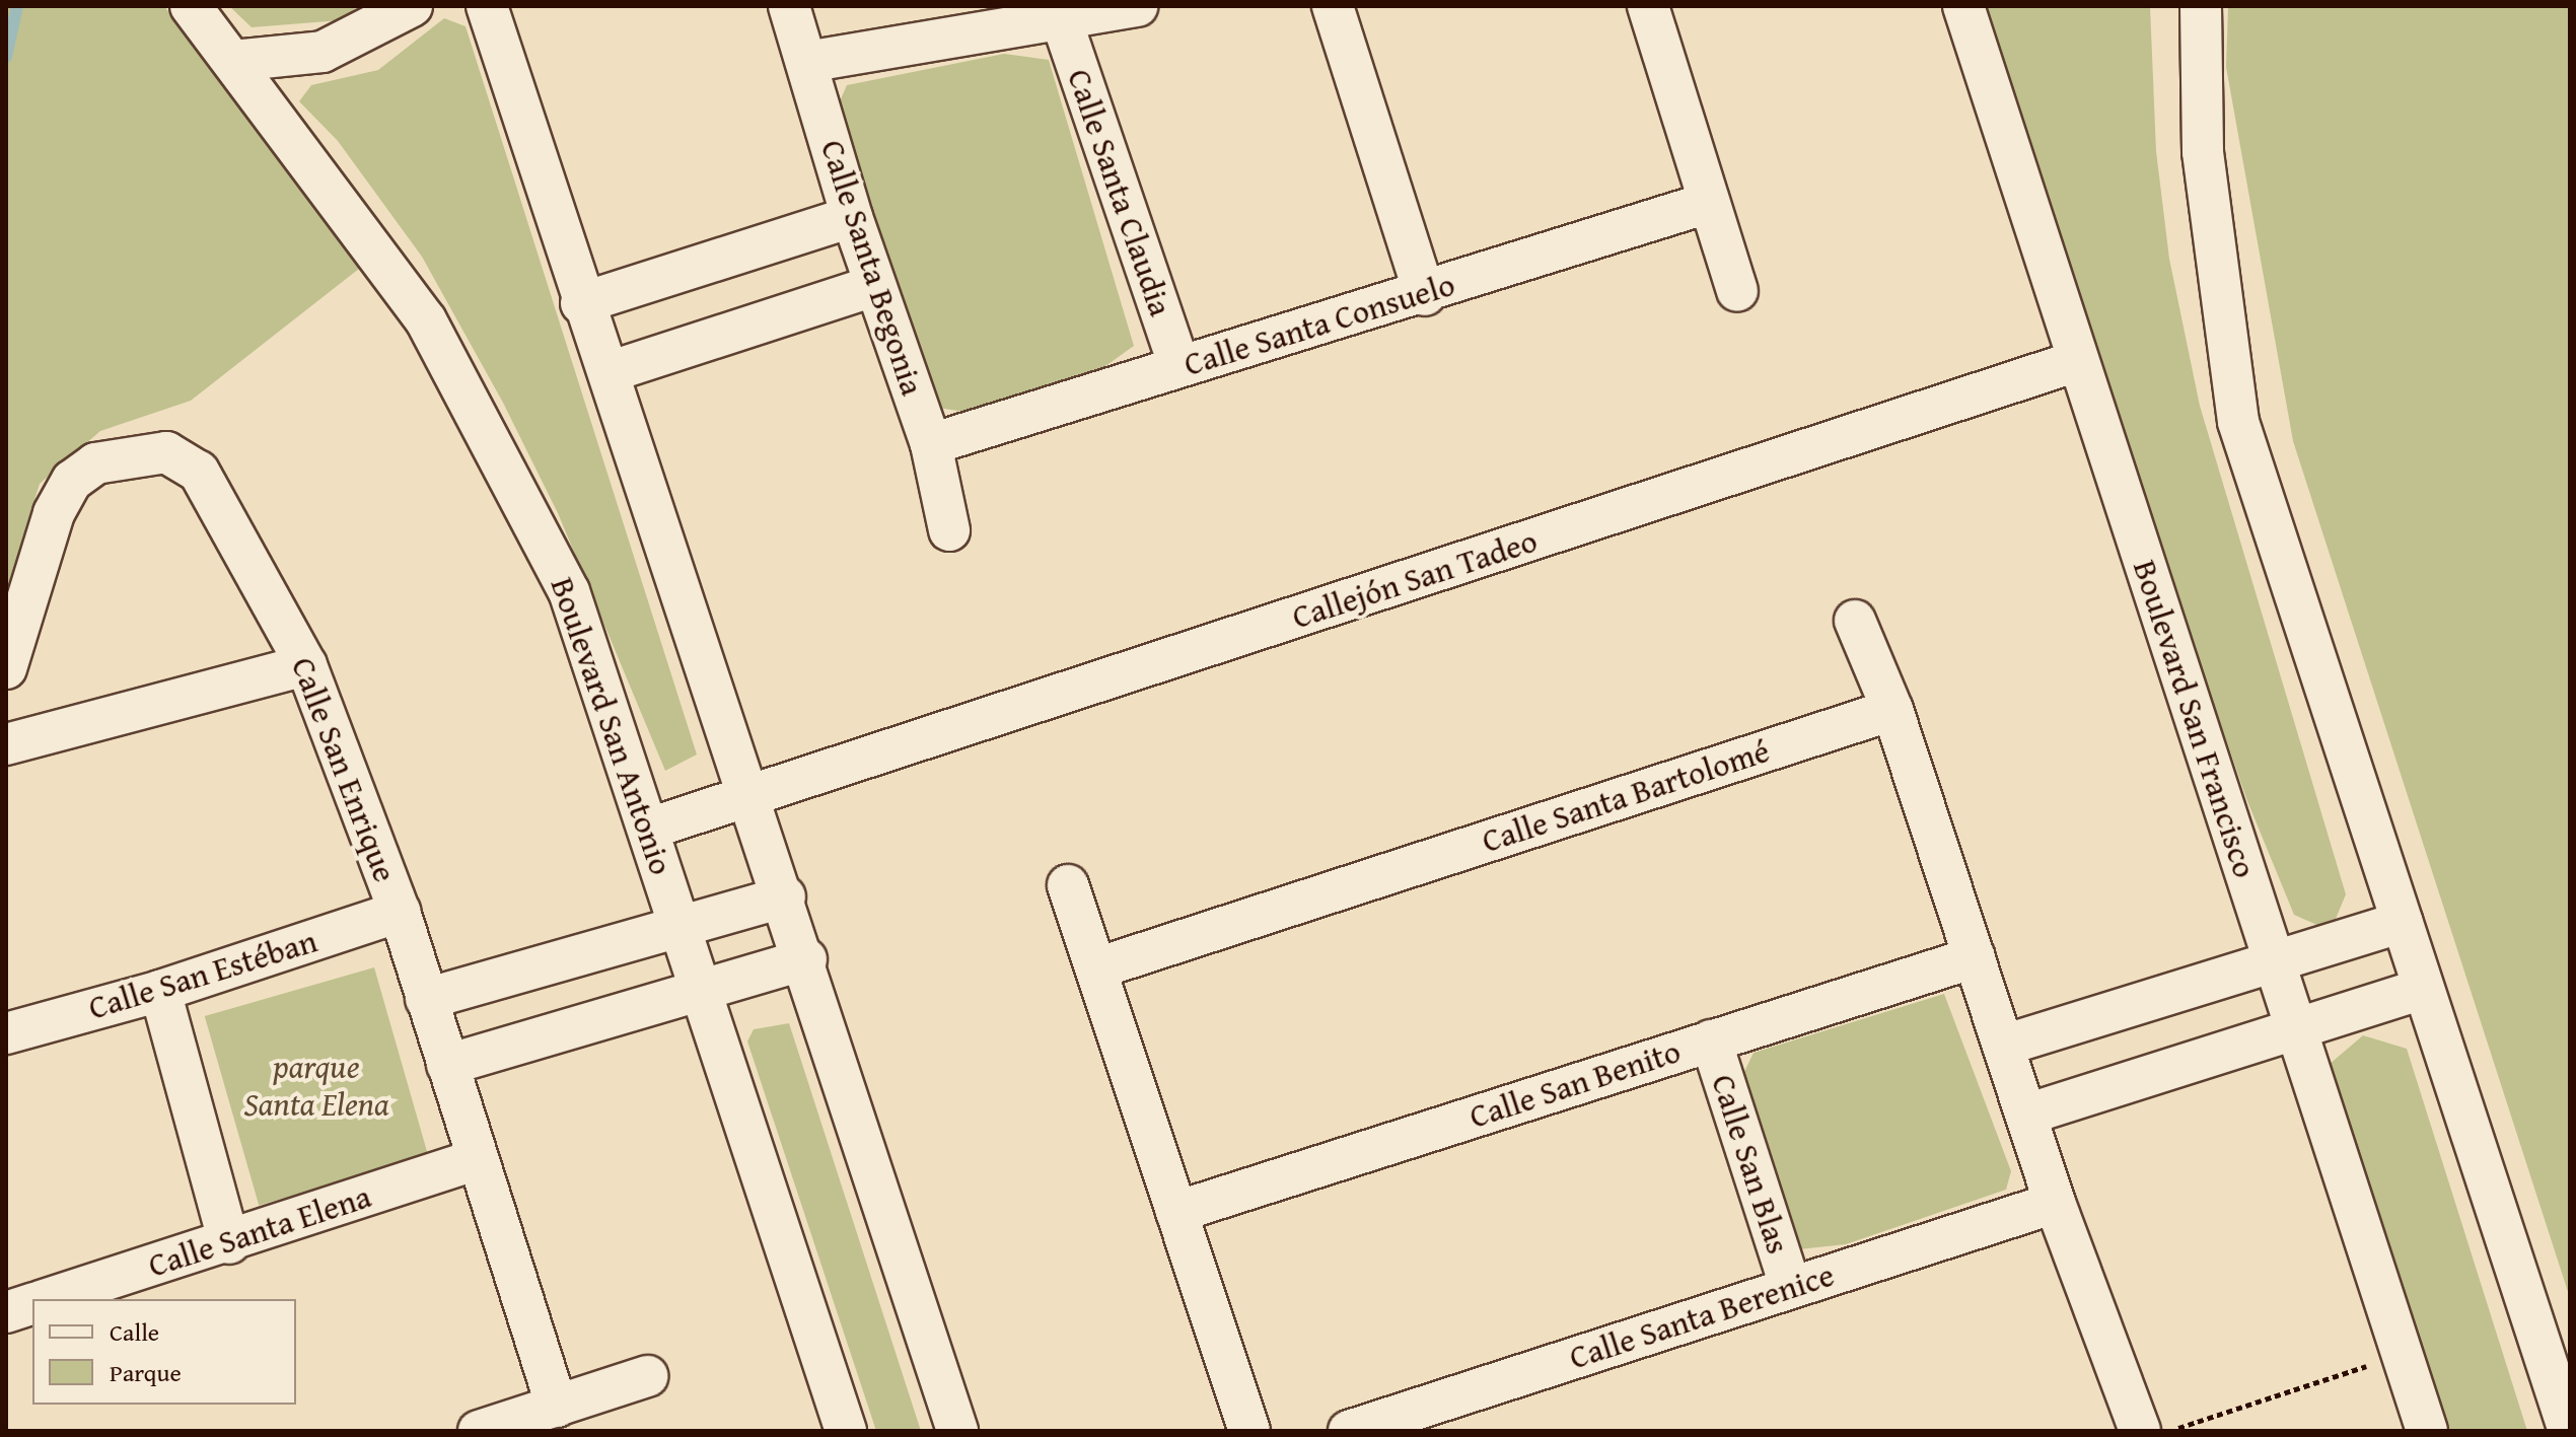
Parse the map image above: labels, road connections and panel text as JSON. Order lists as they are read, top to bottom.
{
  "streets": {
    "street": [
      "Calle Santa Claudia",
      "Calle Santa Begonia",
      "Calle Santa Consuelo",
      "Callejón San Tadeo",
      "Boulevard San Francisco",
      "Boulevard San Antonio",
      "Calle San Enrique",
      "Calle Santa Bartolomé",
      "Calle San Estéban",
      "Calle San Benito",
      "Calle San Blas",
      "Calle Santa Elena",
      "Calle Santa Berenice"
    ]
  },
  "crossings": [
    ["Calle Santa Claudia", "Calle Santa Consuelo"],
    ["Calle Santa Begonia", "Calle Santa Consuelo"],
    ["Callejón San Tadeo", "Boulevard San Francisco"],
    ["Callejón San Tadeo", "Boulevard San Antonio"],
    ["Calle San Enrique", "Calle San Estéban"],
    ["Calle San Enrique", "Calle Santa Elena"],
    ["Calle San Benito", "Calle San Blas"],
    ["Calle San Blas", "Calle Santa Berenice"]
  ],
  "parks": ["parque Santa Elena"],
  "legend": ["Calle", "Parque"]
}
